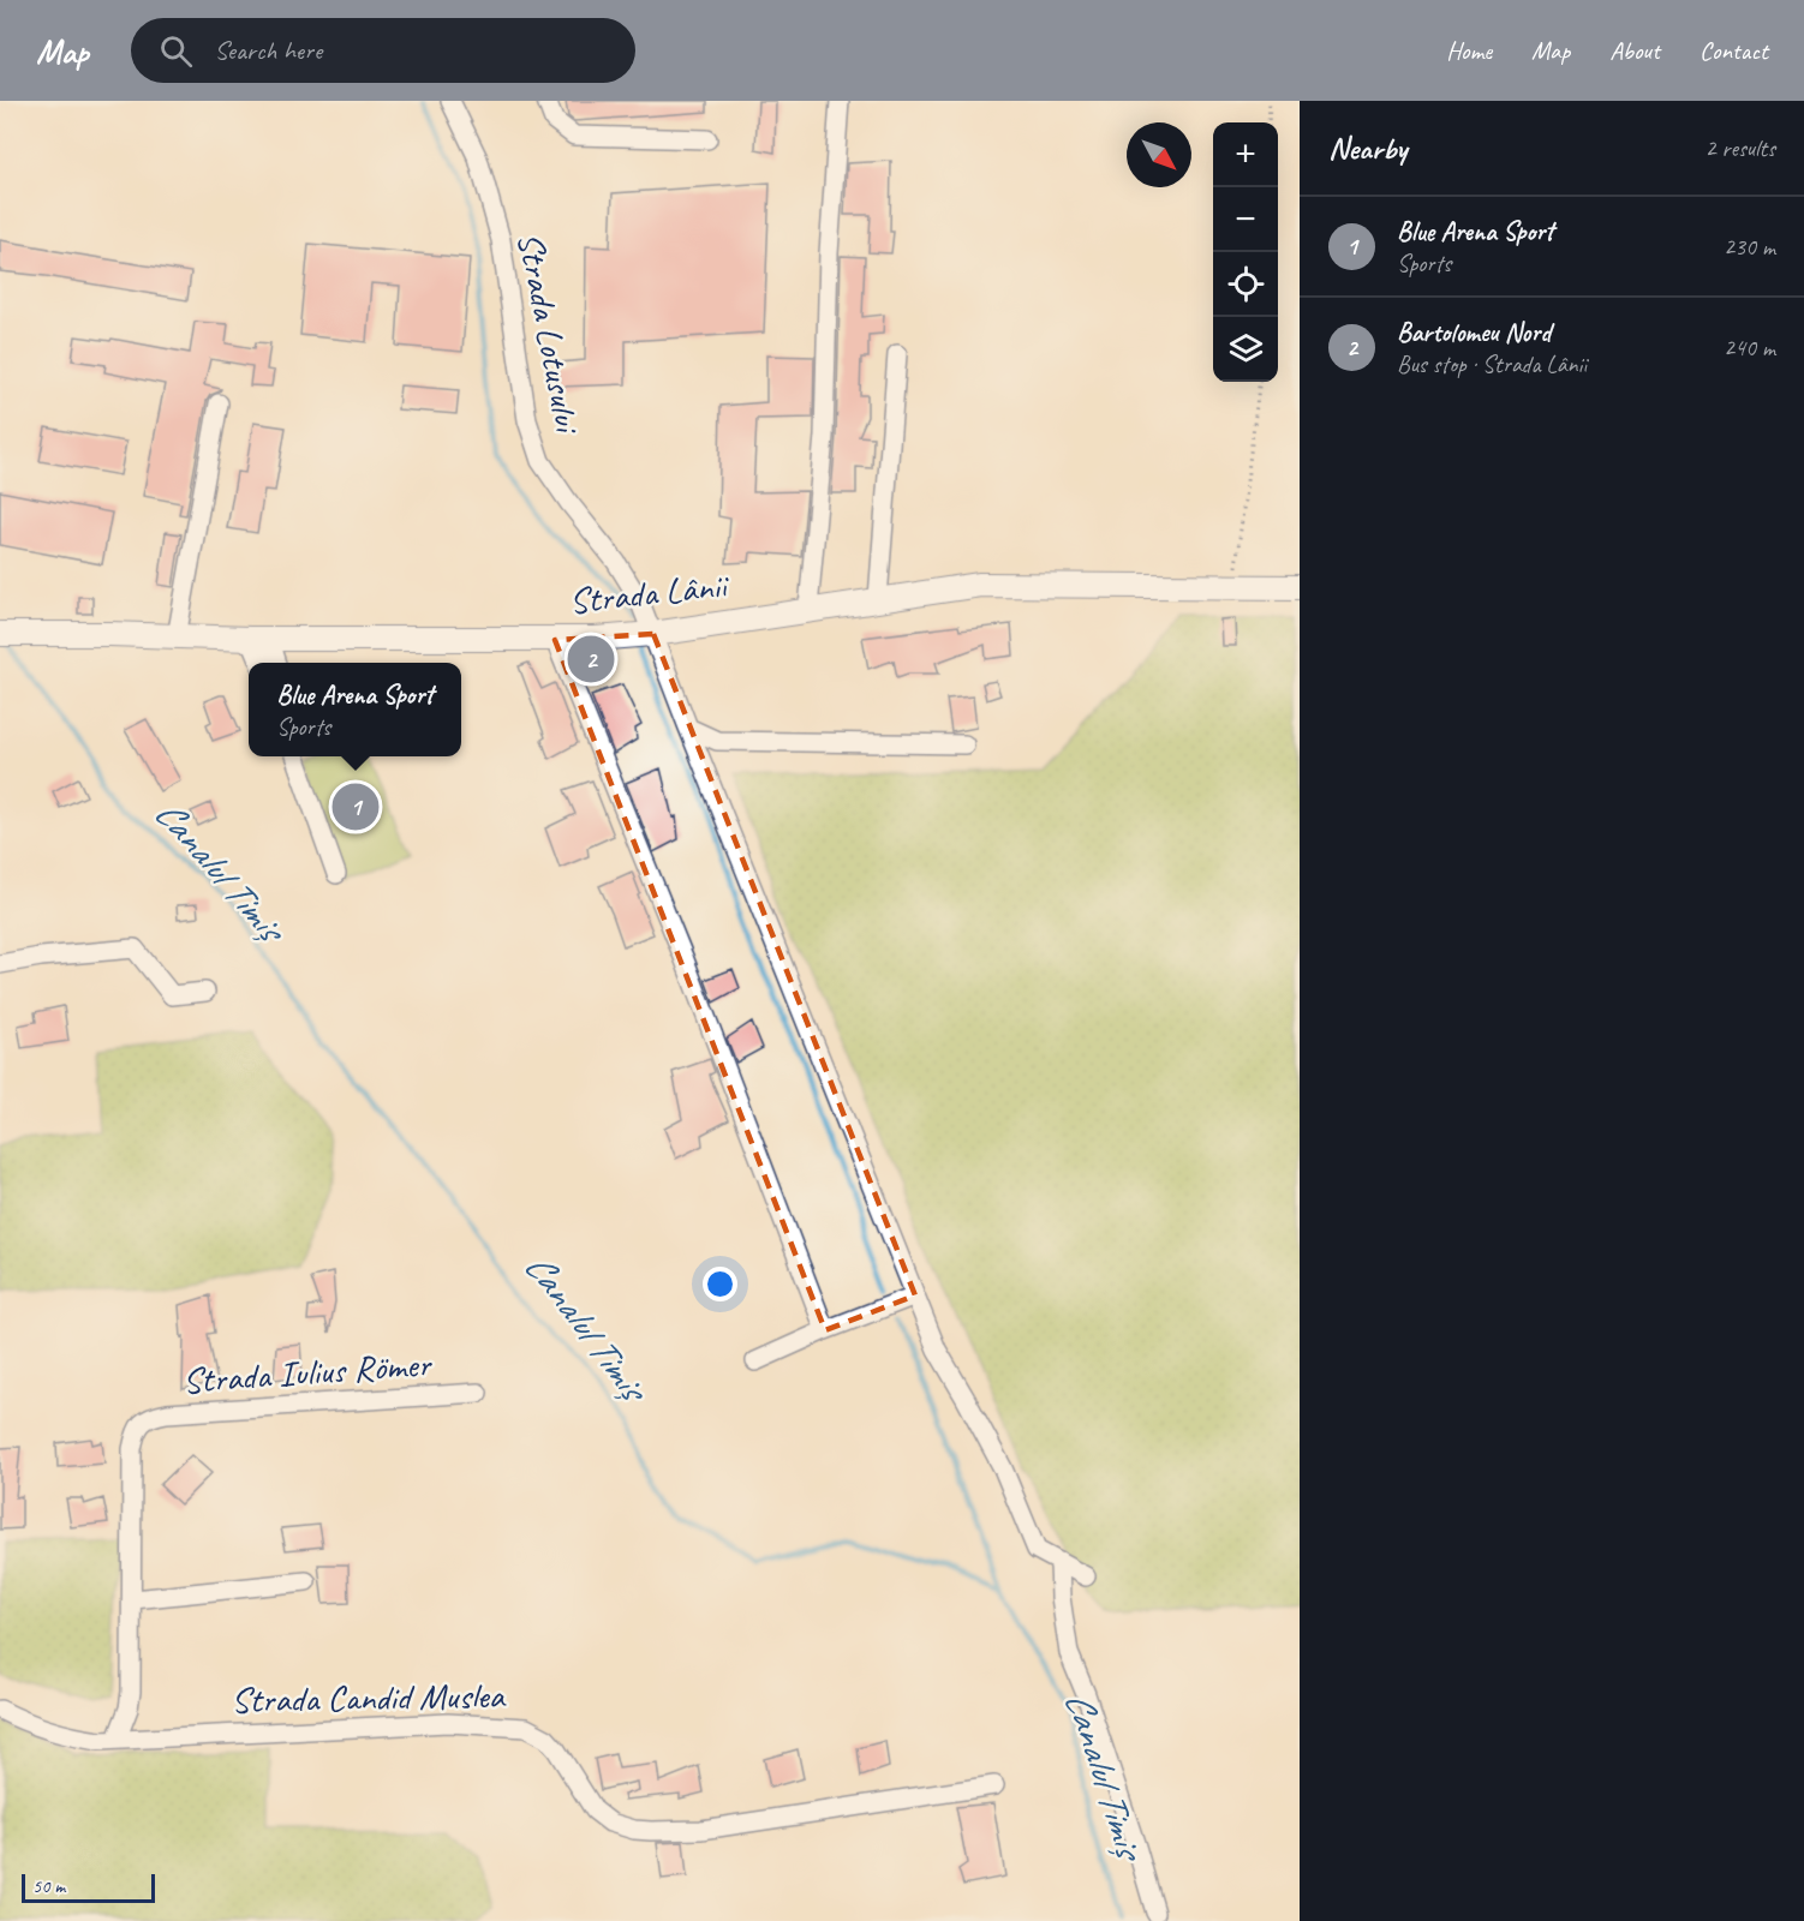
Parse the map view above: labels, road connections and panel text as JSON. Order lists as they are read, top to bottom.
{
  "streets": {
    "main road": ["Strada Lânii"],
    "street": ["Strada Lotusului", "Strada Iulius Römer", "Strada Candid Muslea"]
  },
  "crossings": [
    ["Strada Lotusului", "Strada Lânii"]
  ],
  "water": ["Canalul Timiș"],
  "scale_bar": "50 m",
  "north": "bottom right",
  "page": {
    "header": "Map",
    "search": "Search here",
    "nav": [
      "Home",
      "Map",
      "About",
      "Contact"
    ],
    "heading": ["Nearby", "2 results"],
    "map_buttons": ["+", "−"],
    "list": [
      {
        "mark": "1",
        "name": "Blue Arena Sport",
        "note": "Sports",
        "value": "230 m"
      },
      {
        "mark": "2",
        "name": "Bartolomeu Nord",
        "note": "Bus stop · Strada Lânii",
        "value": "240 m"
      }
    ],
    "pins": ["2", "1"],
    "popup": ["Blue Arena Sport", "Sports"],
    "scale": "50 m"
  }
}
